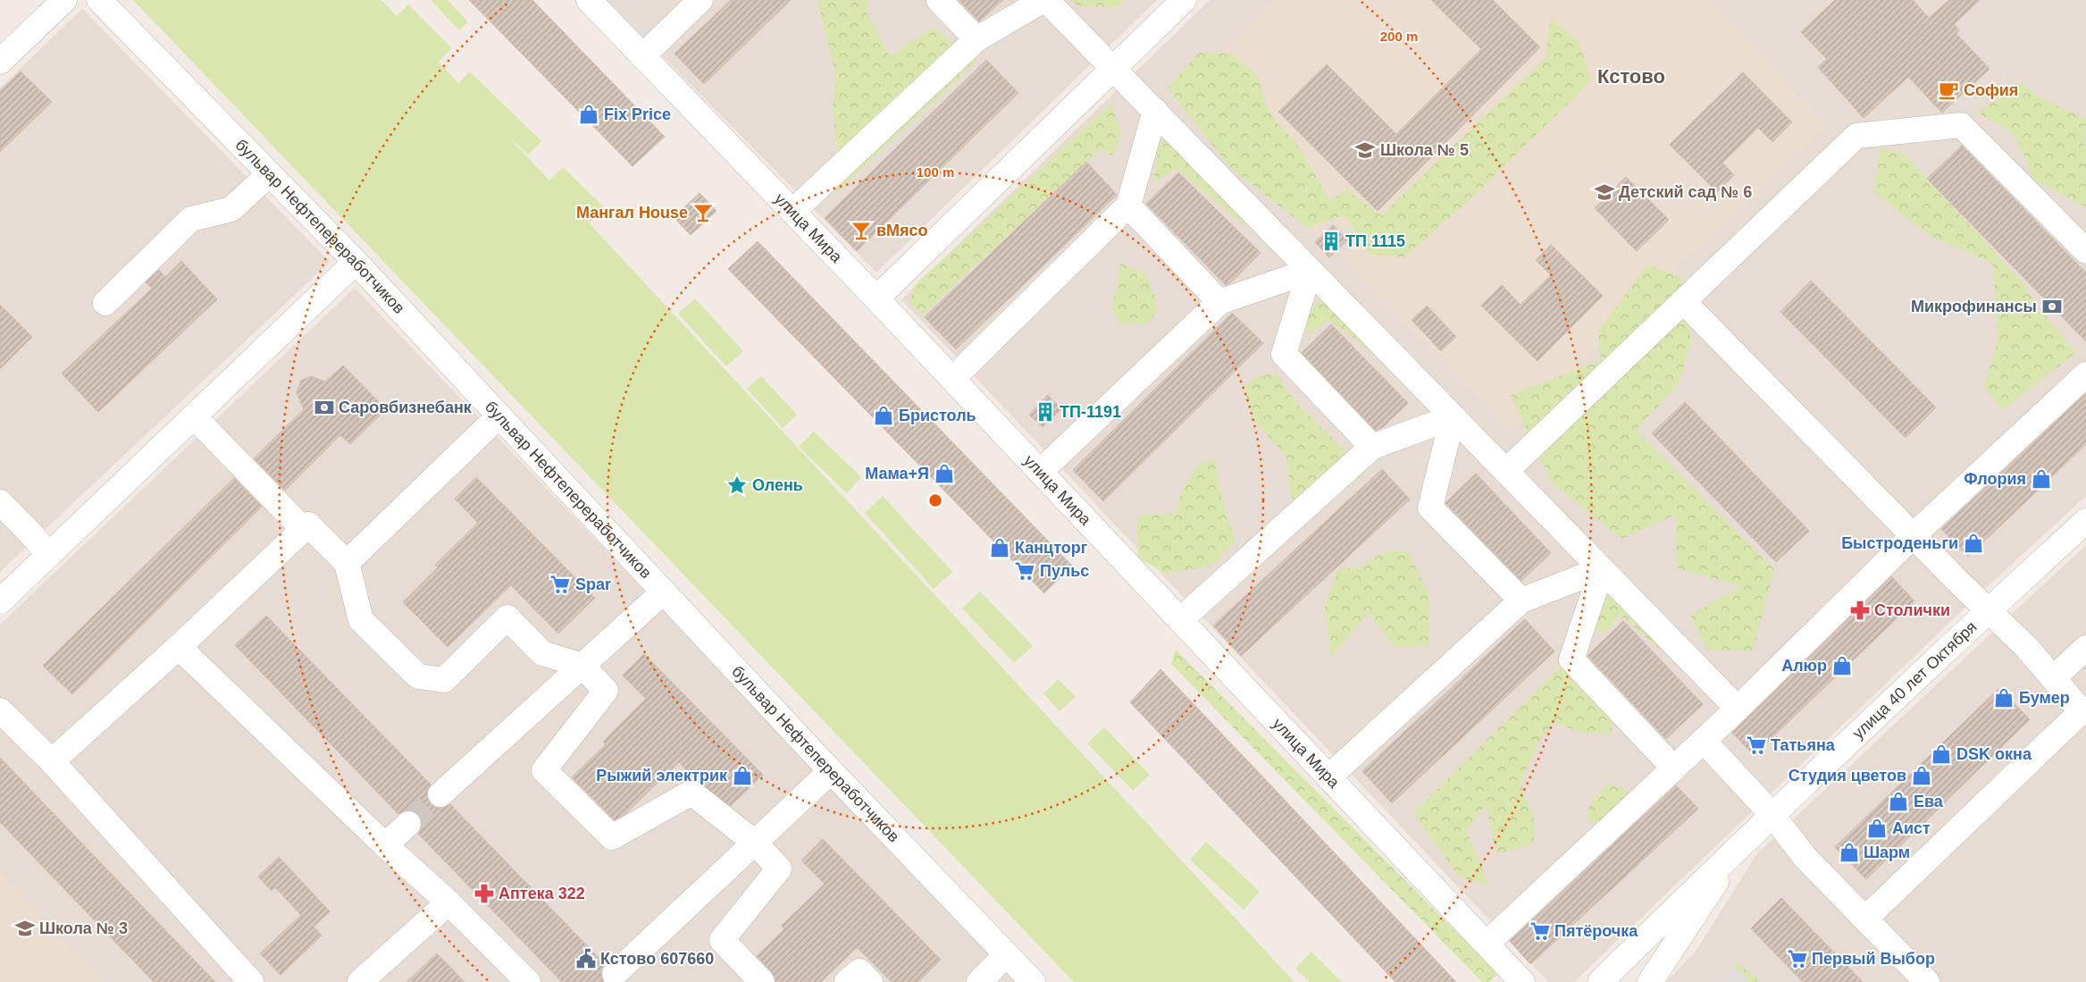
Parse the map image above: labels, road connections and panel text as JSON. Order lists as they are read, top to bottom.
{
  "streets": {
    "street": ["бульвар Нефтепереработчиков", "улица Мира", "улица 40 лет Октября"]
  },
  "districts": ["Кстово"],
  "places": {
    "cafe": ["София"],
    "shop": [
      "Fix Price",
      "Бристоль",
      "Мама+Я",
      "Флория",
      "Быстроденьги",
      "Канцторг",
      "Алюр",
      "Бумер",
      "DSK окна",
      "Рыжий электрик",
      "Студия цветов",
      "Ева",
      "Аист",
      "Шарм"
    ],
    "school or university": ["Школа № 5", "Детский сад № 6", "Школа № 3"],
    "bar": ["Мангал House", "вМясо"],
    "building": ["ТП 1115", "ТП-1191"],
    "bank": ["Микрофинансы", "Саровбизнебанк"],
    "place": ["Олень"],
    "supermarket": [
      "Пульс",
      "Spar",
      "Татьяна",
      "Пятёрочка",
      "Первый Выбор"
    ],
    "pharmacy": ["Столички", "Аптека 322"],
    "public building": ["Кстово 607660"]
  },
  "rings": ["200 m", "100 m"]
}
